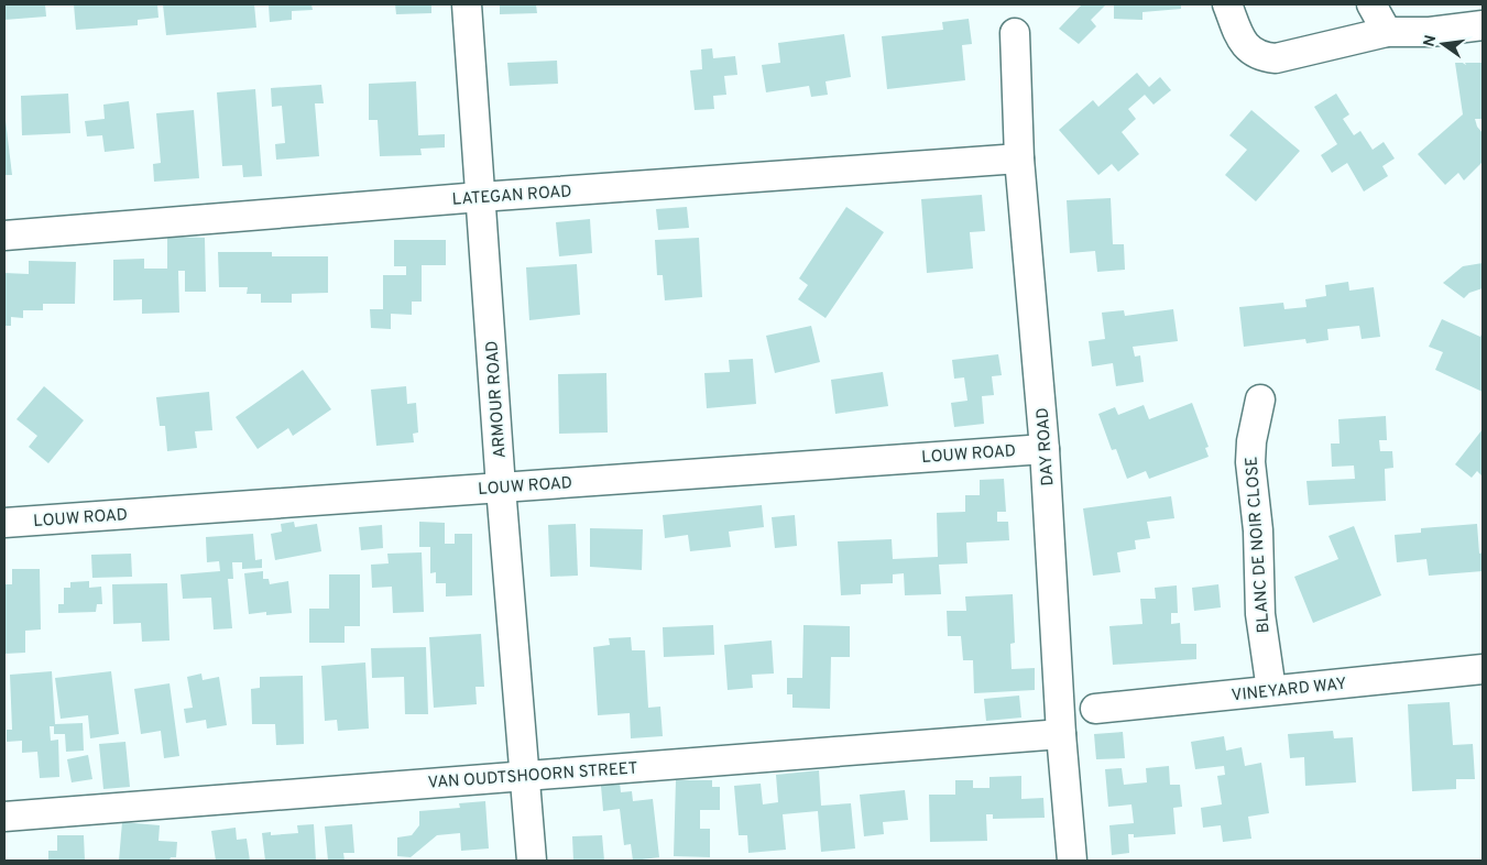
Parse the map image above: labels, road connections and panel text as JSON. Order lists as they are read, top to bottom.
{
  "streets": {
    "street": [
      "LATEGAN ROAD",
      "ARMOUR ROAD",
      "DAY ROAD",
      "LOUW ROAD",
      "BLANC DE NOIR CLOSE",
      "VINEYARD WAY",
      "VAN OUDTSHOORN STREET"
    ]
  },
  "crossings": [
    ["LATEGAN ROAD", "ARMOUR ROAD"],
    ["LATEGAN ROAD", "DAY ROAD"],
    ["ARMOUR ROAD", "LOUW ROAD"],
    ["ARMOUR ROAD", "VAN OUDTSHOORN STREET"],
    ["DAY ROAD", "LOUW ROAD"],
    ["DAY ROAD", "VAN OUDTSHOORN STREET"],
    ["BLANC DE NOIR CLOSE", "VINEYARD WAY"]
  ],
  "north": "left"
}
